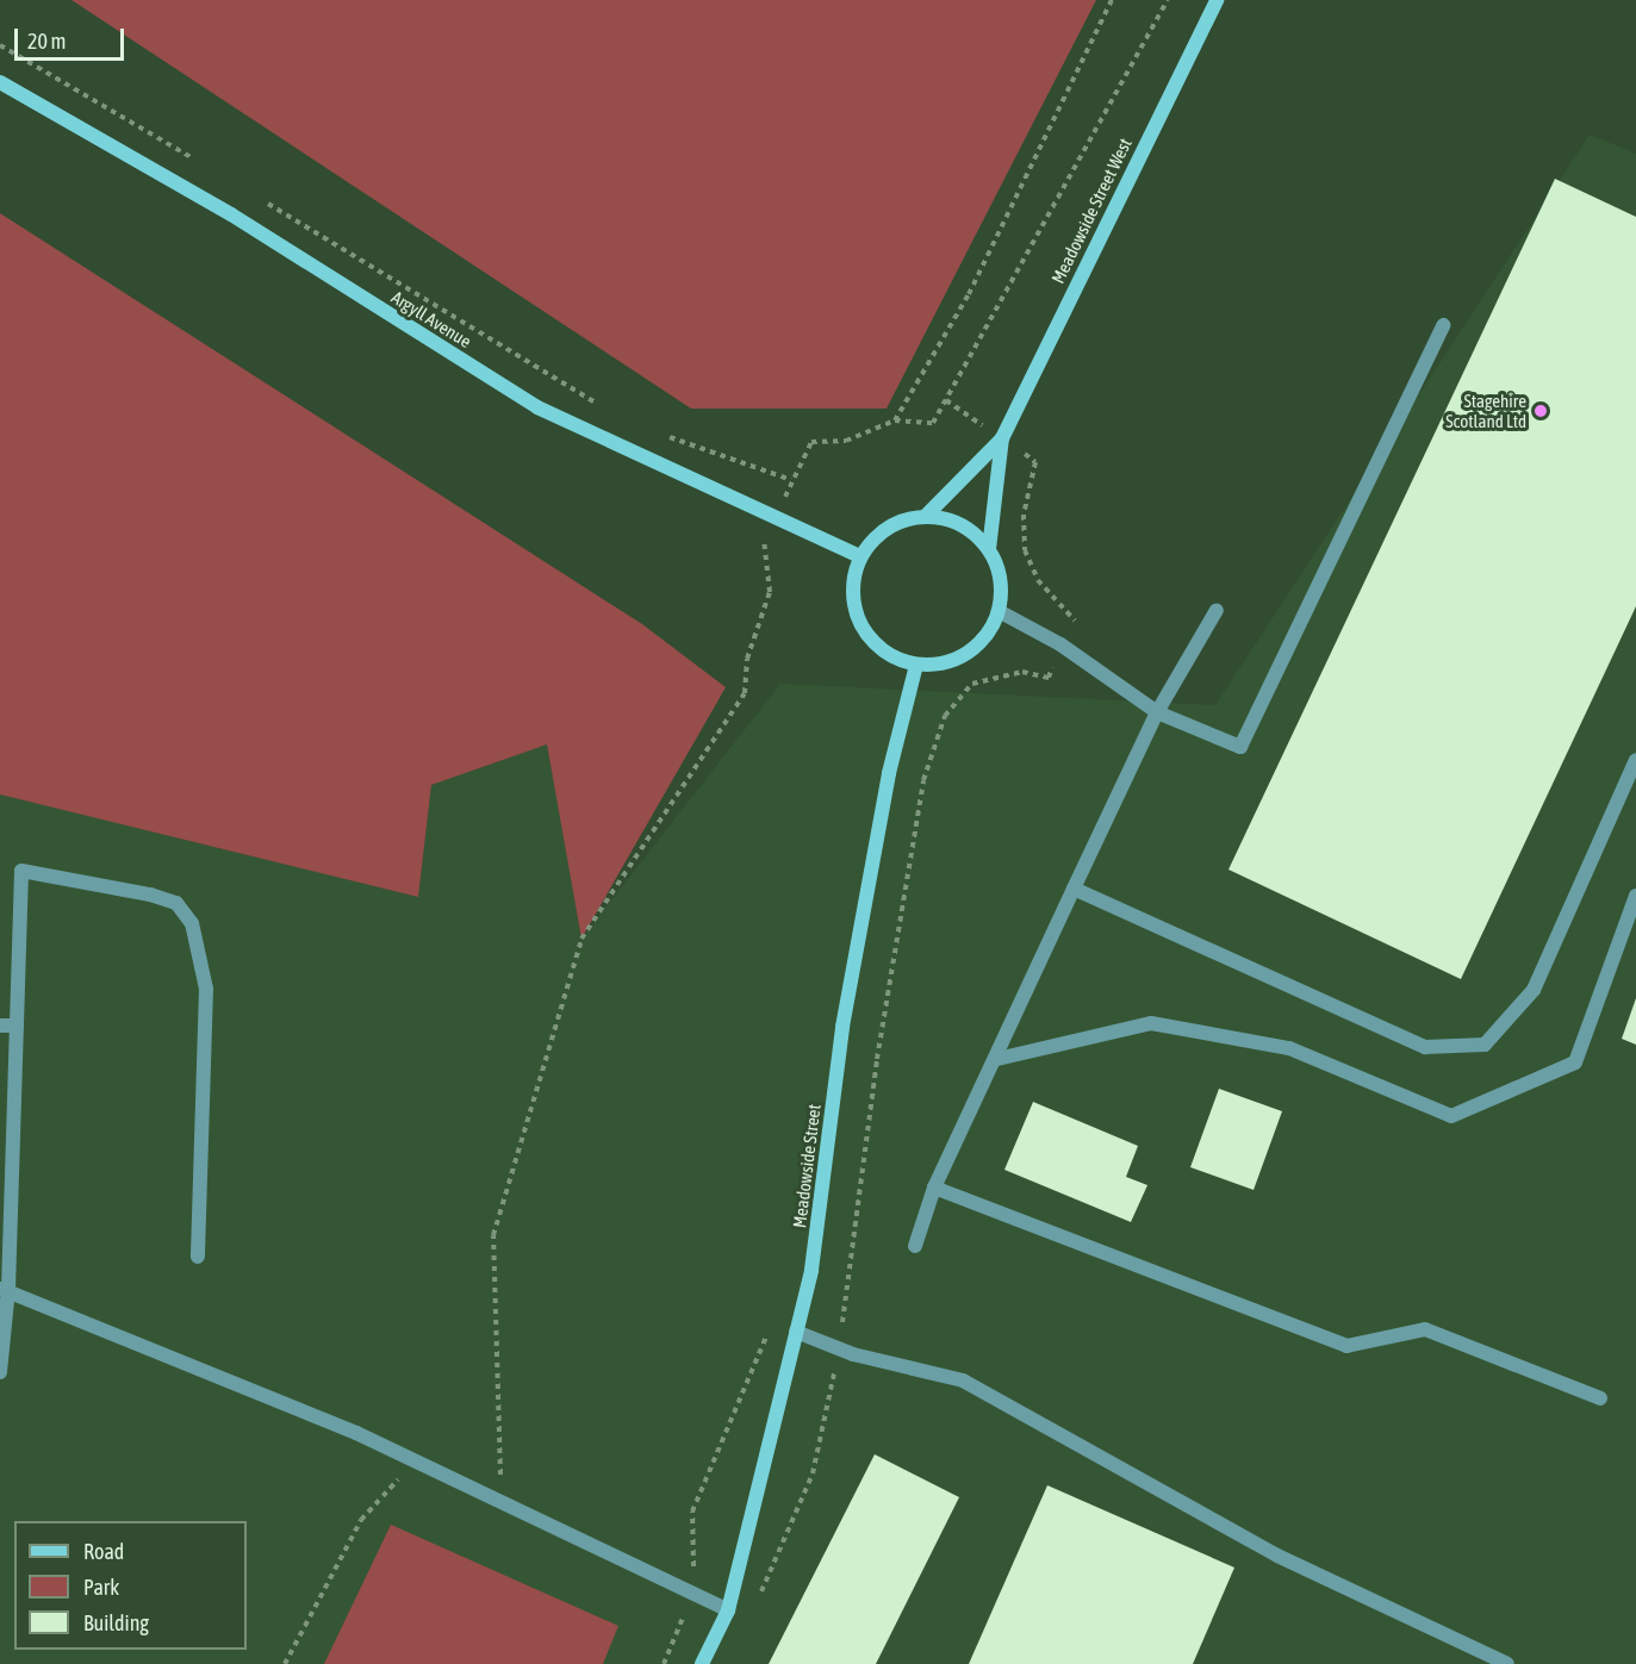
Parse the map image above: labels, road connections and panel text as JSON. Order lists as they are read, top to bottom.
{
  "streets": {
    "street": ["Meadowside Street West", "Argyll Avenue", "Meadowside Street"]
  },
  "crossings": [
    ["Meadowside Street West", "Argyll Avenue"],
    ["Meadowside Street West", "Meadowside Street"],
    ["Argyll Avenue", "Meadowside Street"]
  ],
  "places": ["Stagehire Scotland Ltd"],
  "legend": ["Road", "Park", "Building"],
  "scale_bar": "20 m"
}
